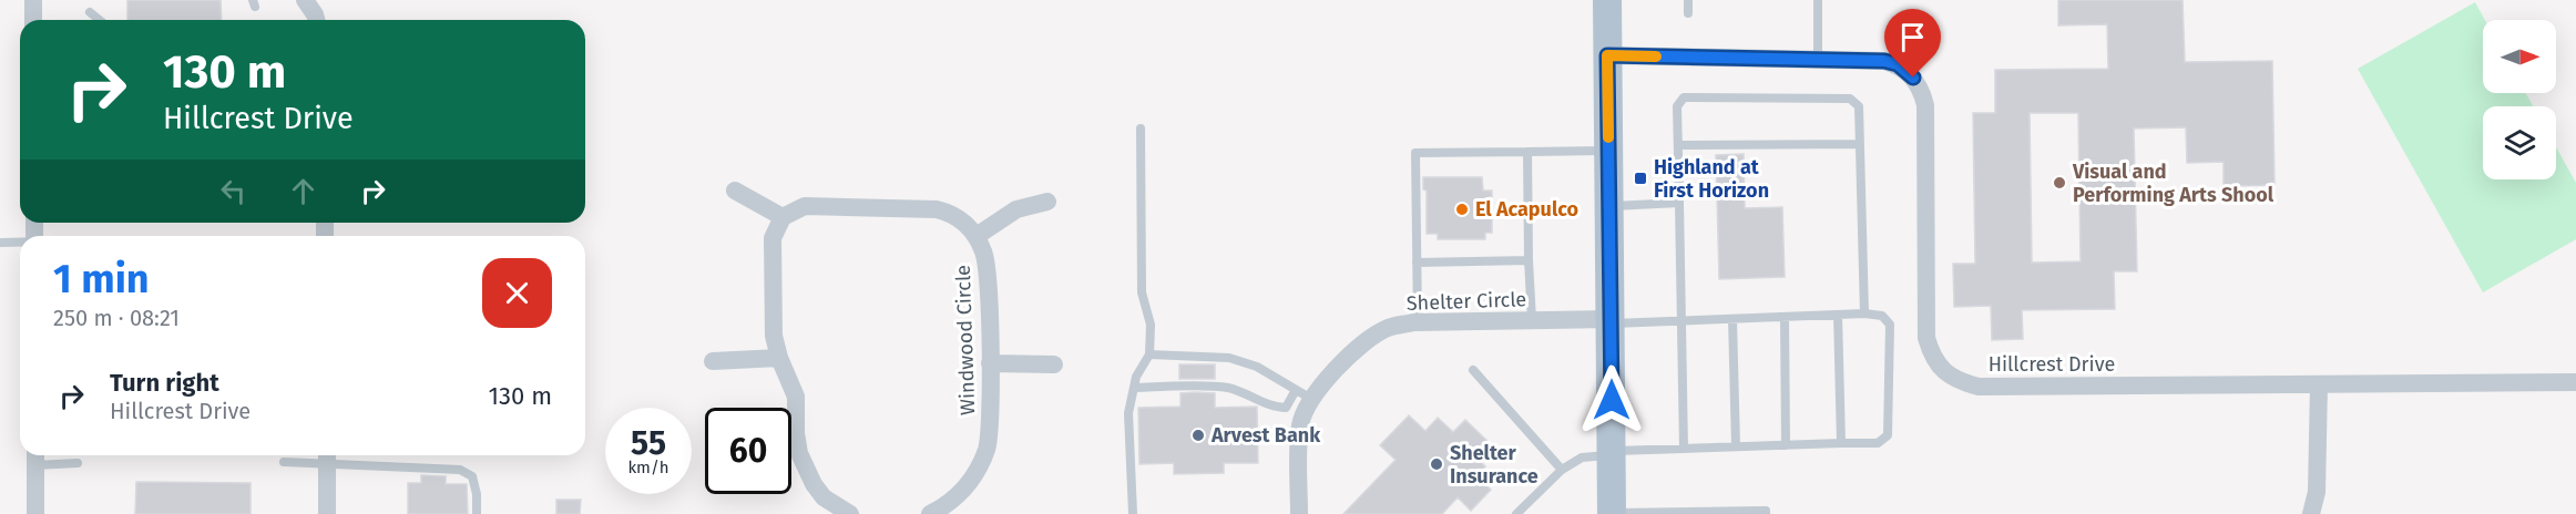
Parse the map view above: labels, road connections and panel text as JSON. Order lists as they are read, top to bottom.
{
  "streets": {
    "street": ["Shelter Circle", "Windwood Circle", "Hillcrest Drive"]
  },
  "places": {
    "transit": ["Highland at First Horizon"],
    "other": [
      "Visual and Performing Arts Shool",
      "El Acapulco",
      "Arvest Bank",
      "Shelter Insurance"
    ]
  },
  "north": "right",
  "page": {
    "turn": ["130 m", "Hillcrest Drive"],
    "heading": ["1 min", "250 m · 08:21"],
    "list": [
      {
        "name": "Turn right",
        "note": "Hillcrest Drive",
        "value": "130 m"
      }
    ],
    "speed": "55 km/h",
    "limit": "60"
  }
}
